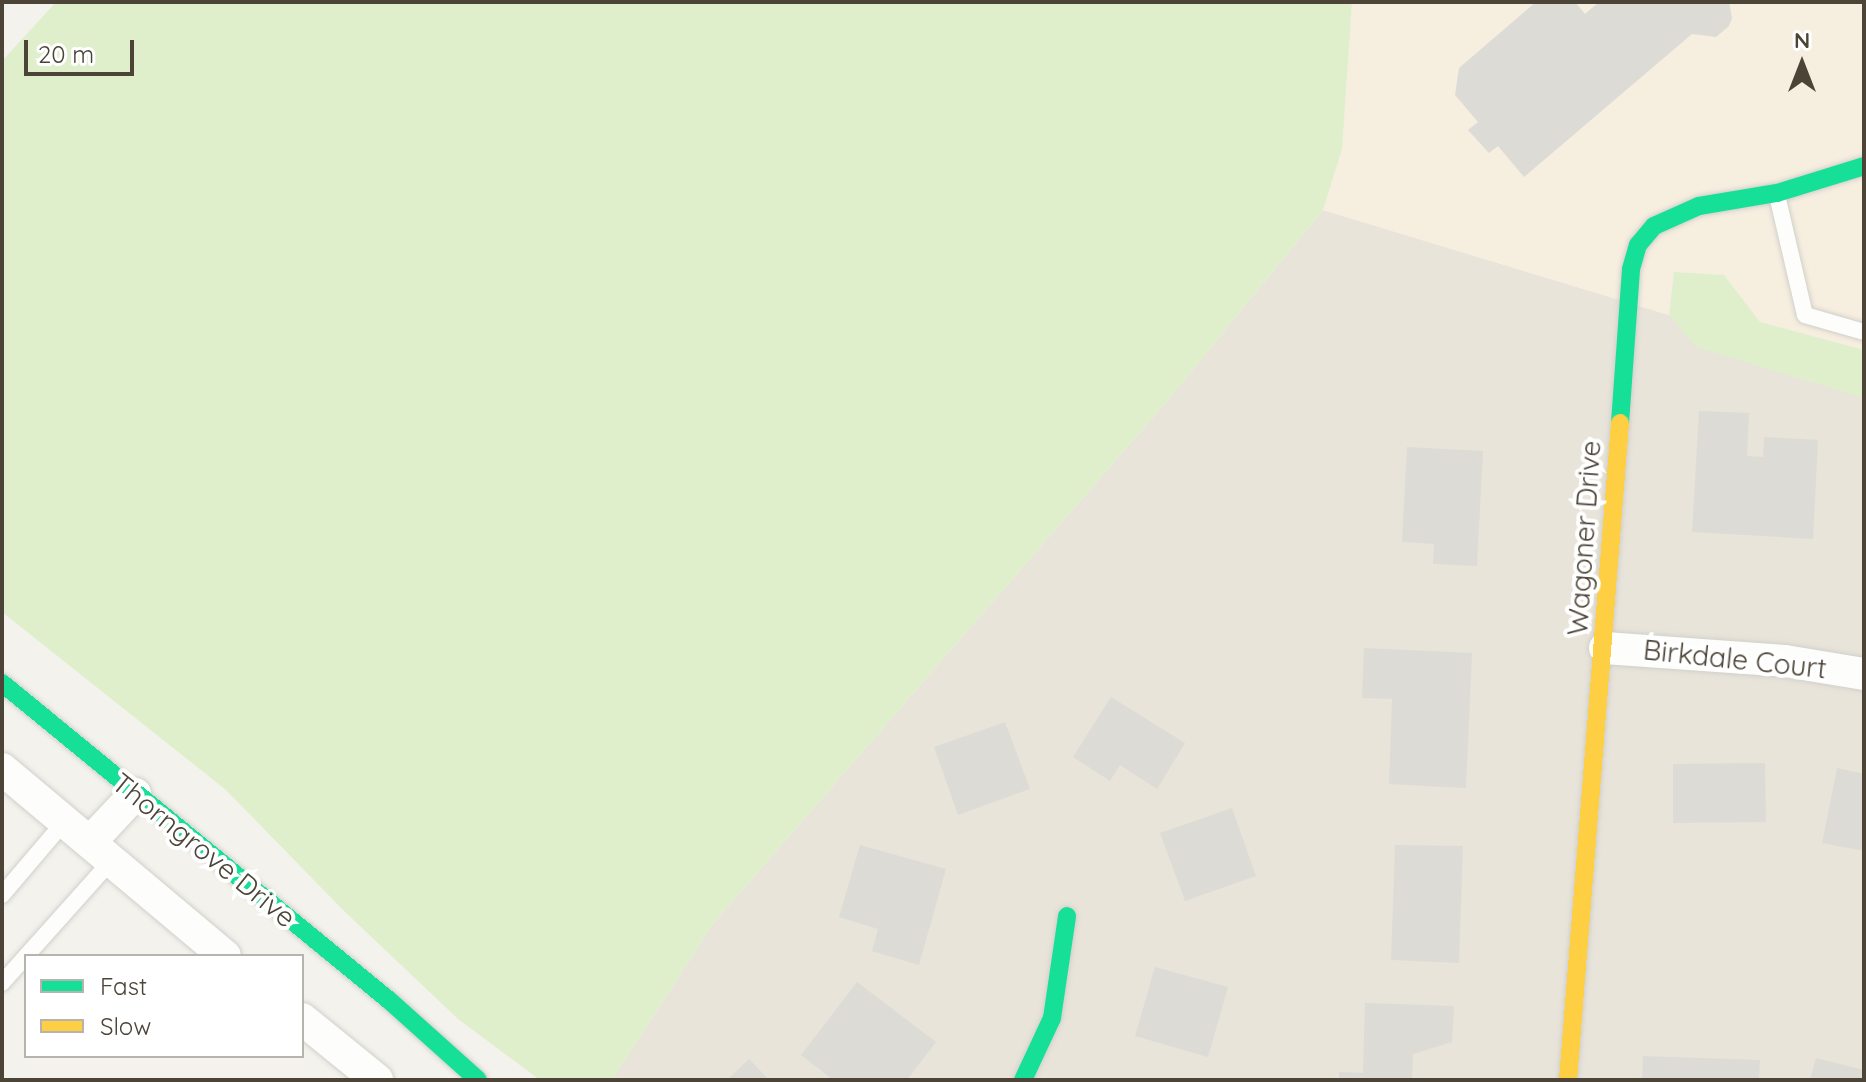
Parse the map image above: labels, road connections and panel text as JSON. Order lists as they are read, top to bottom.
{
  "streets": {
    "street": ["Wagoner Drive", "Birkdale Court", "Thorngrove Drive"]
  },
  "crossings": [
    ["Wagoner Drive", "Birkdale Court"]
  ],
  "legend": ["Fast", "Slow"],
  "scale_bar": "20 m",
  "north": "top"
}
